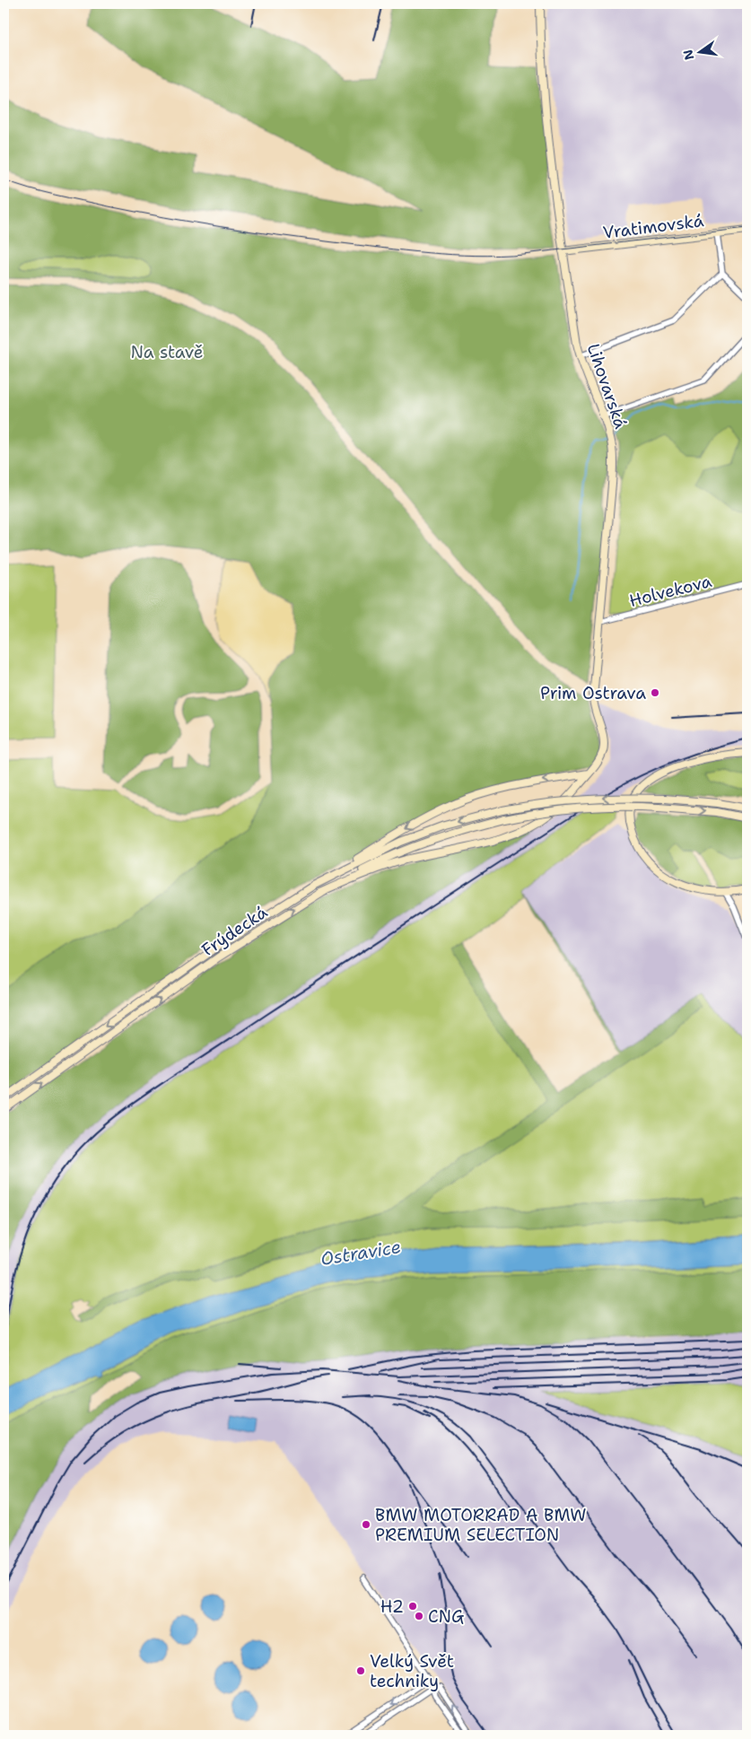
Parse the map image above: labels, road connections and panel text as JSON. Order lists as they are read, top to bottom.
{
  "streets": {
    "main road": ["Vratimovská", "Lihovarská", "Frýdecká"],
    "street": ["Holvekova"]
  },
  "crossings": [
    ["Vratimovská", "Lihovarská"],
    ["Lihovarská", "Holvekova"],
    ["Lihovarská", "Frýdecká"]
  ],
  "water": ["Ostravice"],
  "parks": ["Na stavě"],
  "places": [
    "Prim Ostrava",
    "BMW MOTORRAD A BMW PREMIUM SELECTION",
    "H2",
    "CNG",
    "Velký Svět techniky"
  ],
  "north": "left"
}
